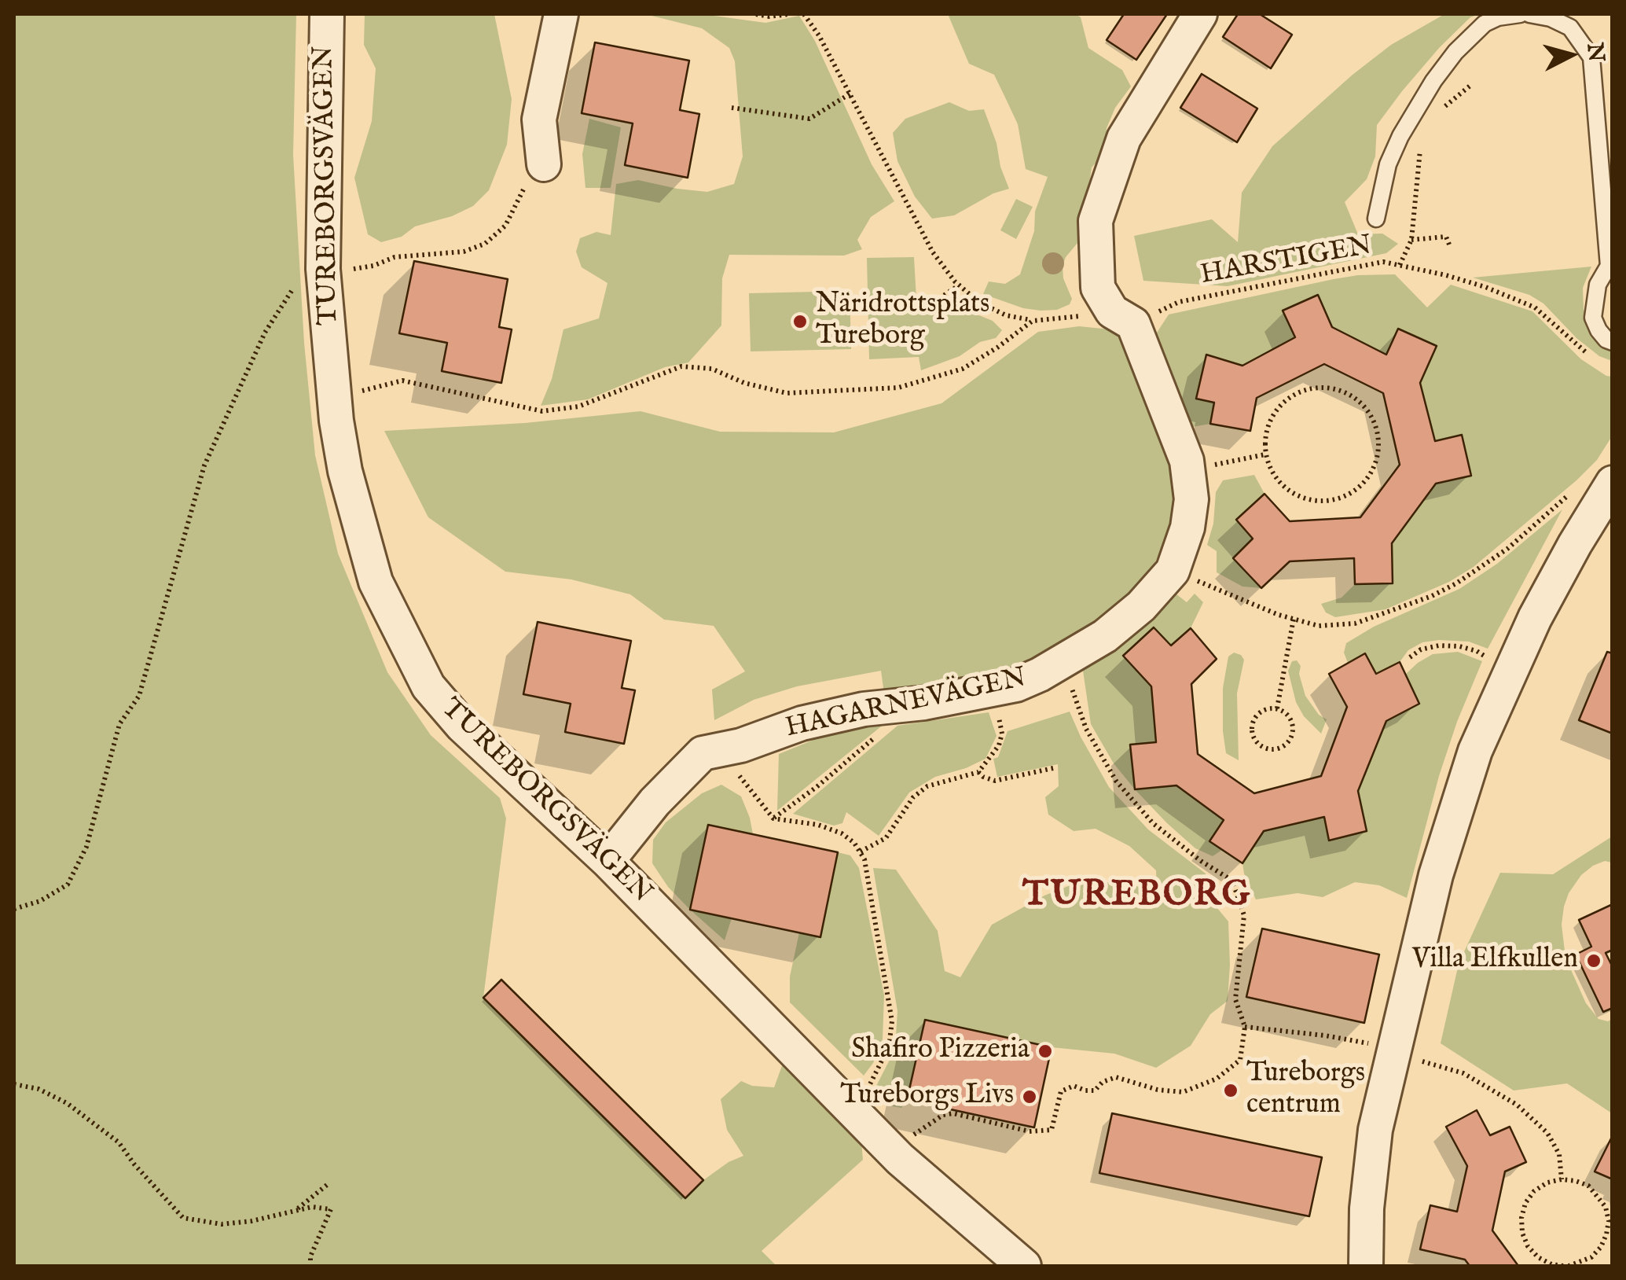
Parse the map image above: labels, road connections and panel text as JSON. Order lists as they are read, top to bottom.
{
  "streets": {
    "street": ["TUREBORGSVÄGEN", "HAGARNEVÄGEN"],
    "path": ["HARSTIGEN"]
  },
  "crossings": [
    ["TUREBORGSVÄGEN", "HAGARNEVÄGEN"],
    ["HARSTIGEN", "HAGARNEVÄGEN"]
  ],
  "districts": ["TUREBORG"],
  "places": [
    "Näridrottsplats Tureborg",
    "Villa Elfkullen",
    "Shafiro Pizzeria",
    "Tureborgs centrum",
    "Tureborgs Livs"
  ],
  "north": "right"
}
